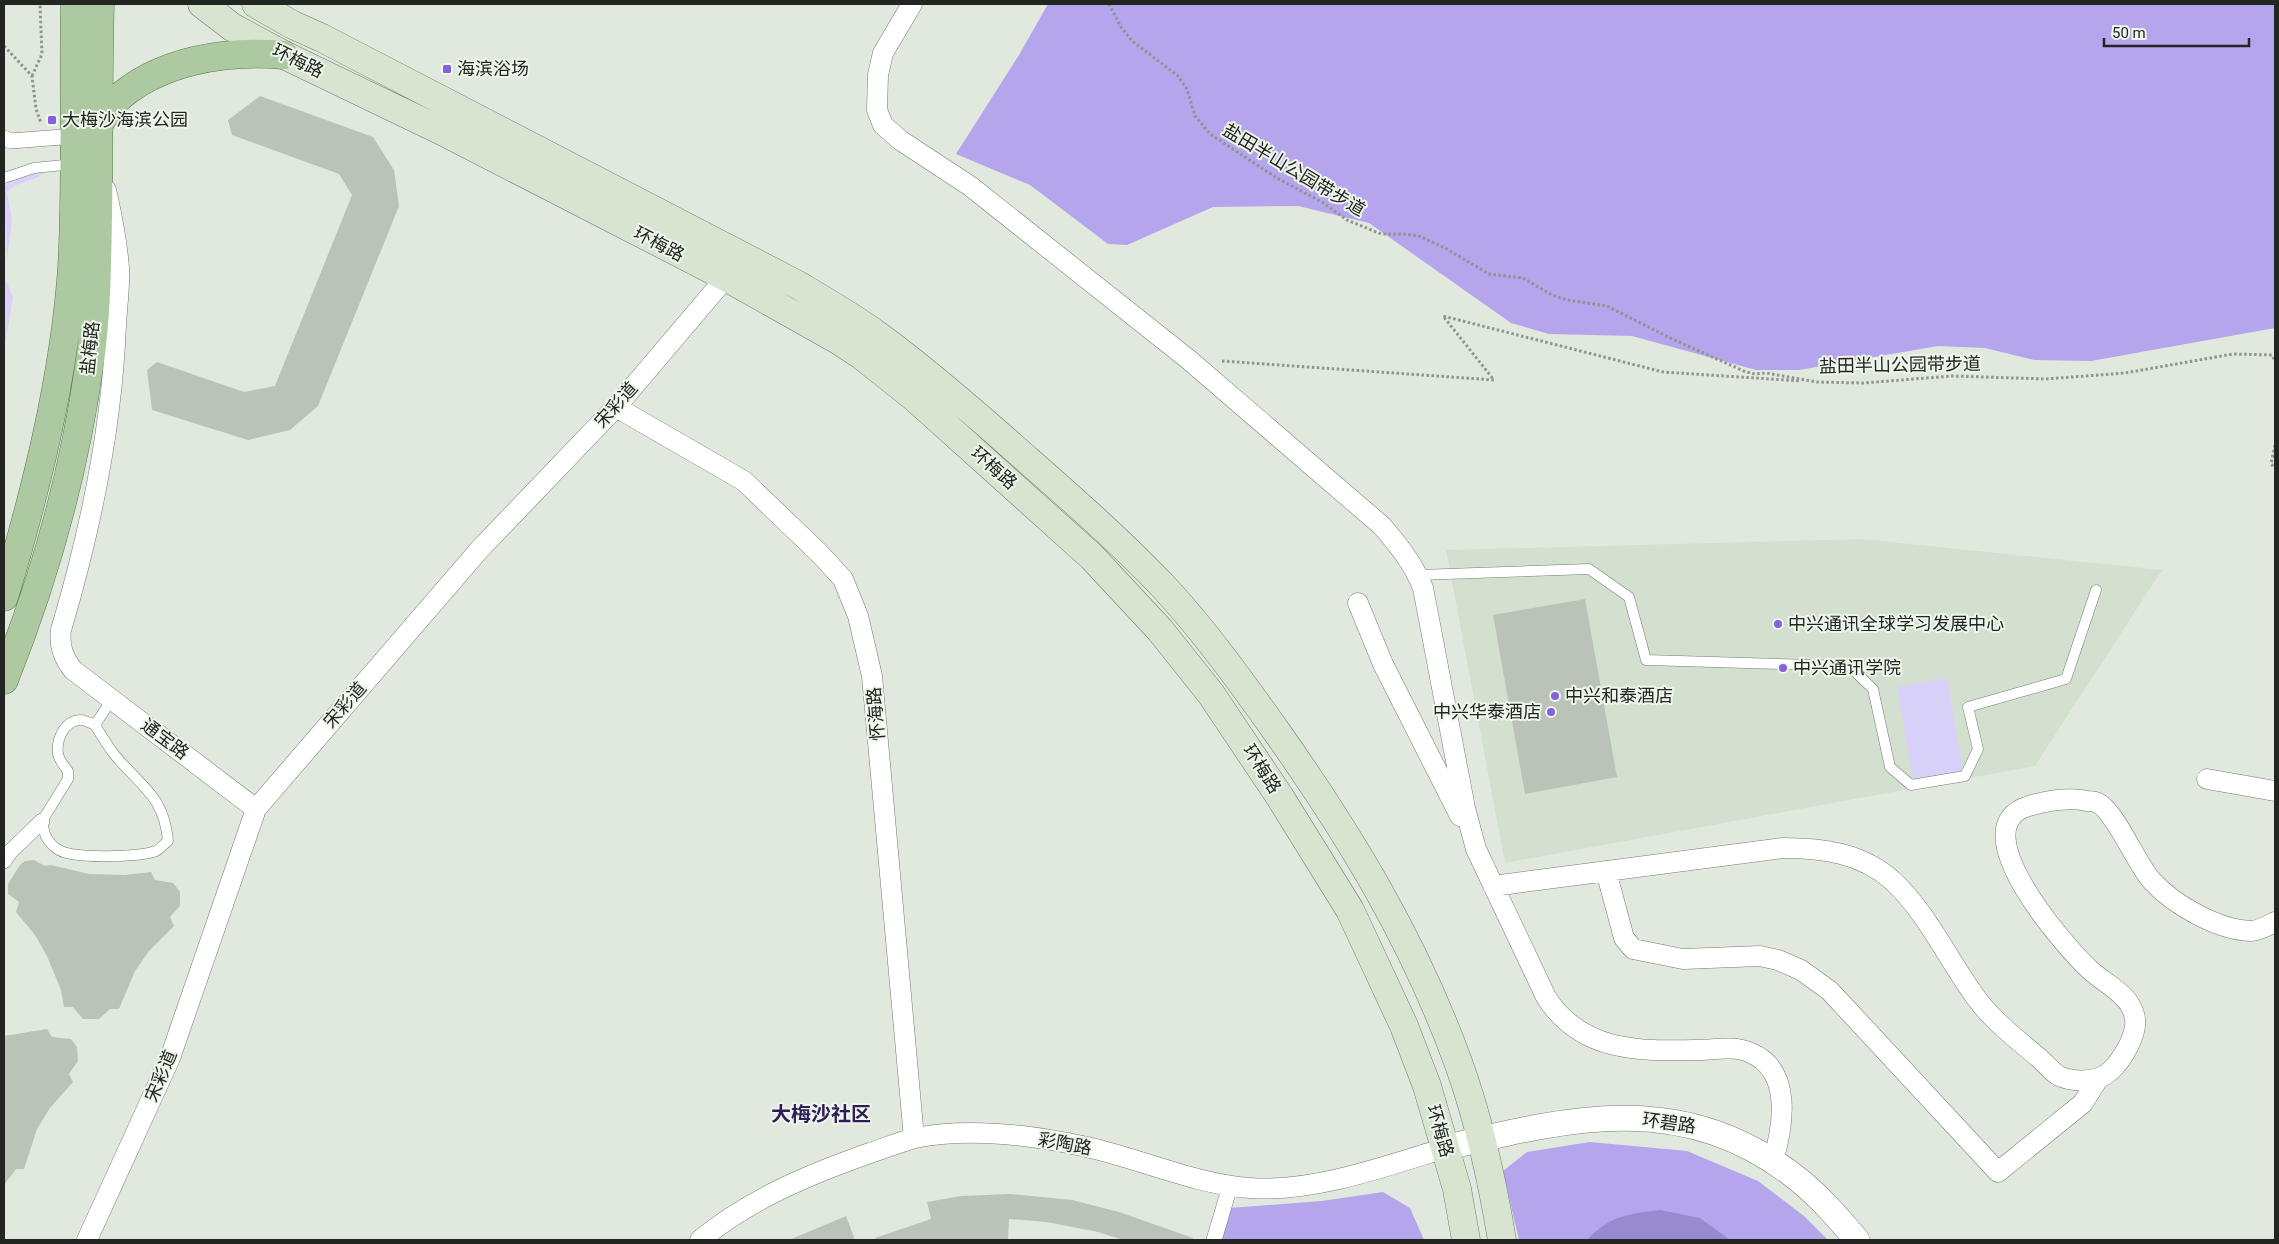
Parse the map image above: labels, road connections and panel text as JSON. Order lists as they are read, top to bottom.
{
  "streets": {
    "main road": ["环梅路", "盐梅路"],
    "street": [
      "宋彩道",
      "怀海路",
      "通宝路",
      "环碧路",
      "彩陶路"
    ],
    "path": ["盐田半山公园带步道"]
  },
  "crossings": [
    ["环梅路", "宋彩道"],
    ["环梅路", "环碧路"],
    ["环梅路", "彩陶路"],
    ["盐梅路", "通宝路"],
    ["宋彩道", "怀海路"],
    ["宋彩道", "通宝路"],
    ["怀海路", "彩陶路"],
    ["环碧路", "彩陶路"]
  ],
  "districts": ["大梅沙社区"],
  "places": {
    "transit": ["海滨浴场", "大梅沙海滨公园"],
    "other": [
      "中兴通讯全球学习发展中心",
      "中兴通讯学院",
      "中兴和泰酒店",
      "中兴华泰酒店"
    ]
  },
  "scale_bar": "50 m"
}
